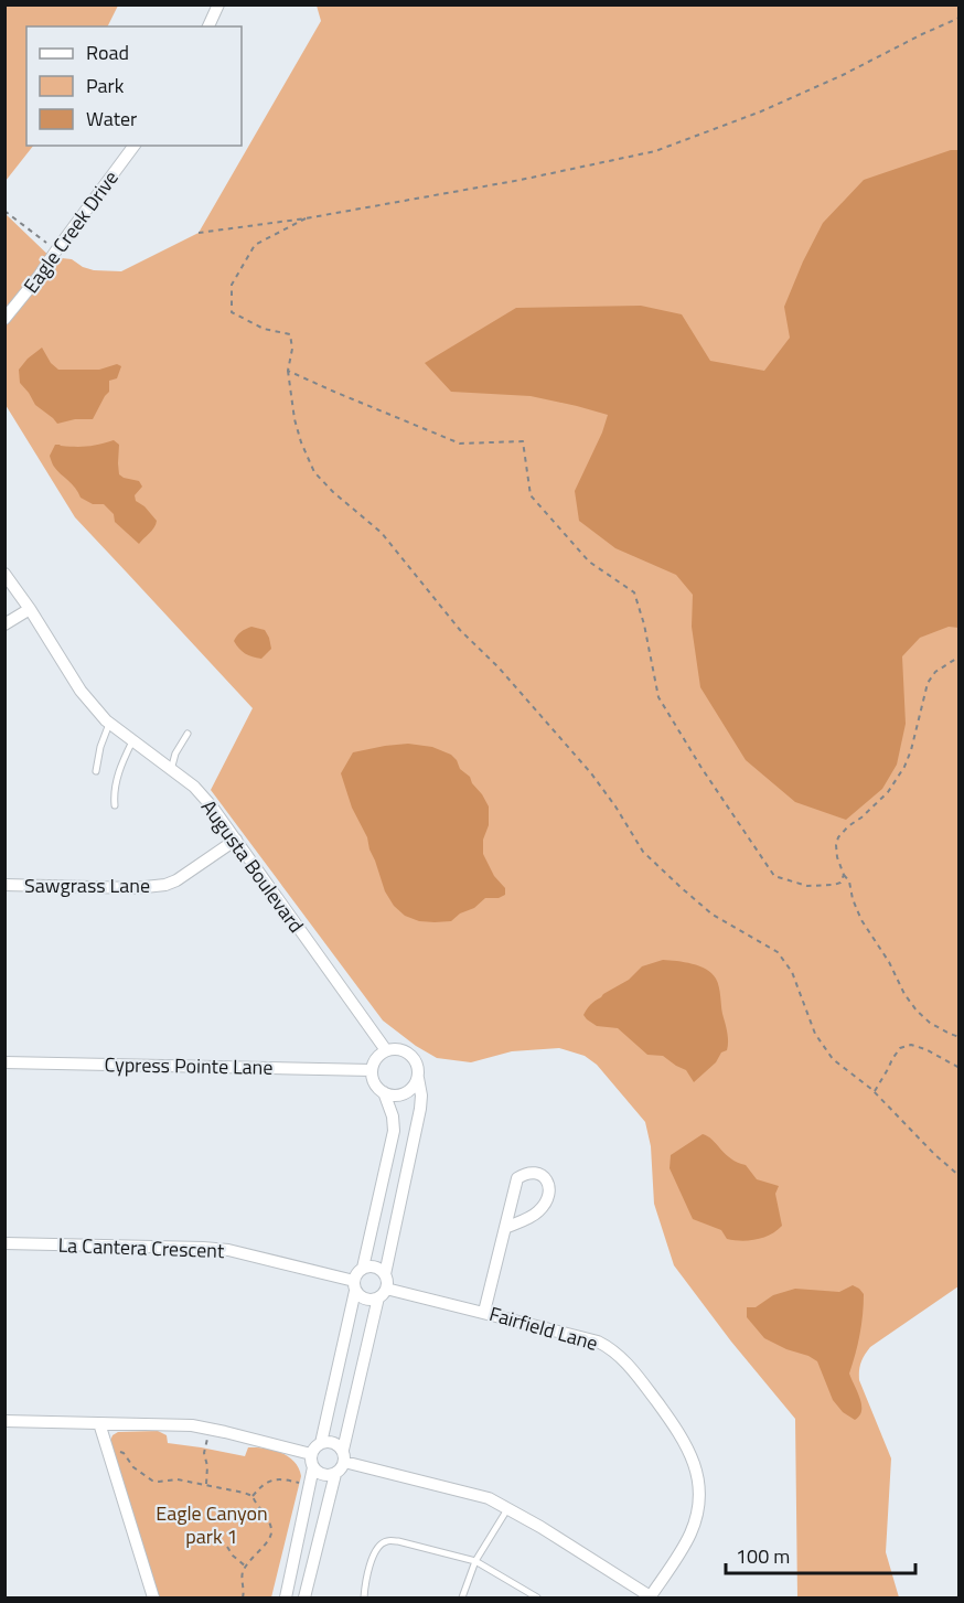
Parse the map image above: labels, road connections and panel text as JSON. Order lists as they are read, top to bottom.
{
  "streets": {
    "street": [
      "Eagle Creek Drive",
      "Augusta Boulevard",
      "Sawgrass Lane",
      "Cypress Pointe Lane",
      "La Cantera Crescent",
      "Fairfield Lane"
    ]
  },
  "crossings": [
    ["Augusta Boulevard", "Sawgrass Lane"],
    ["Augusta Boulevard", "Cypress Pointe Lane"],
    ["La Cantera Crescent", "Fairfield Lane"]
  ],
  "parks": ["Eagle Canyon park 1"],
  "legend": ["Road", "Park", "Water"],
  "scale_bar": "100 m"
}
